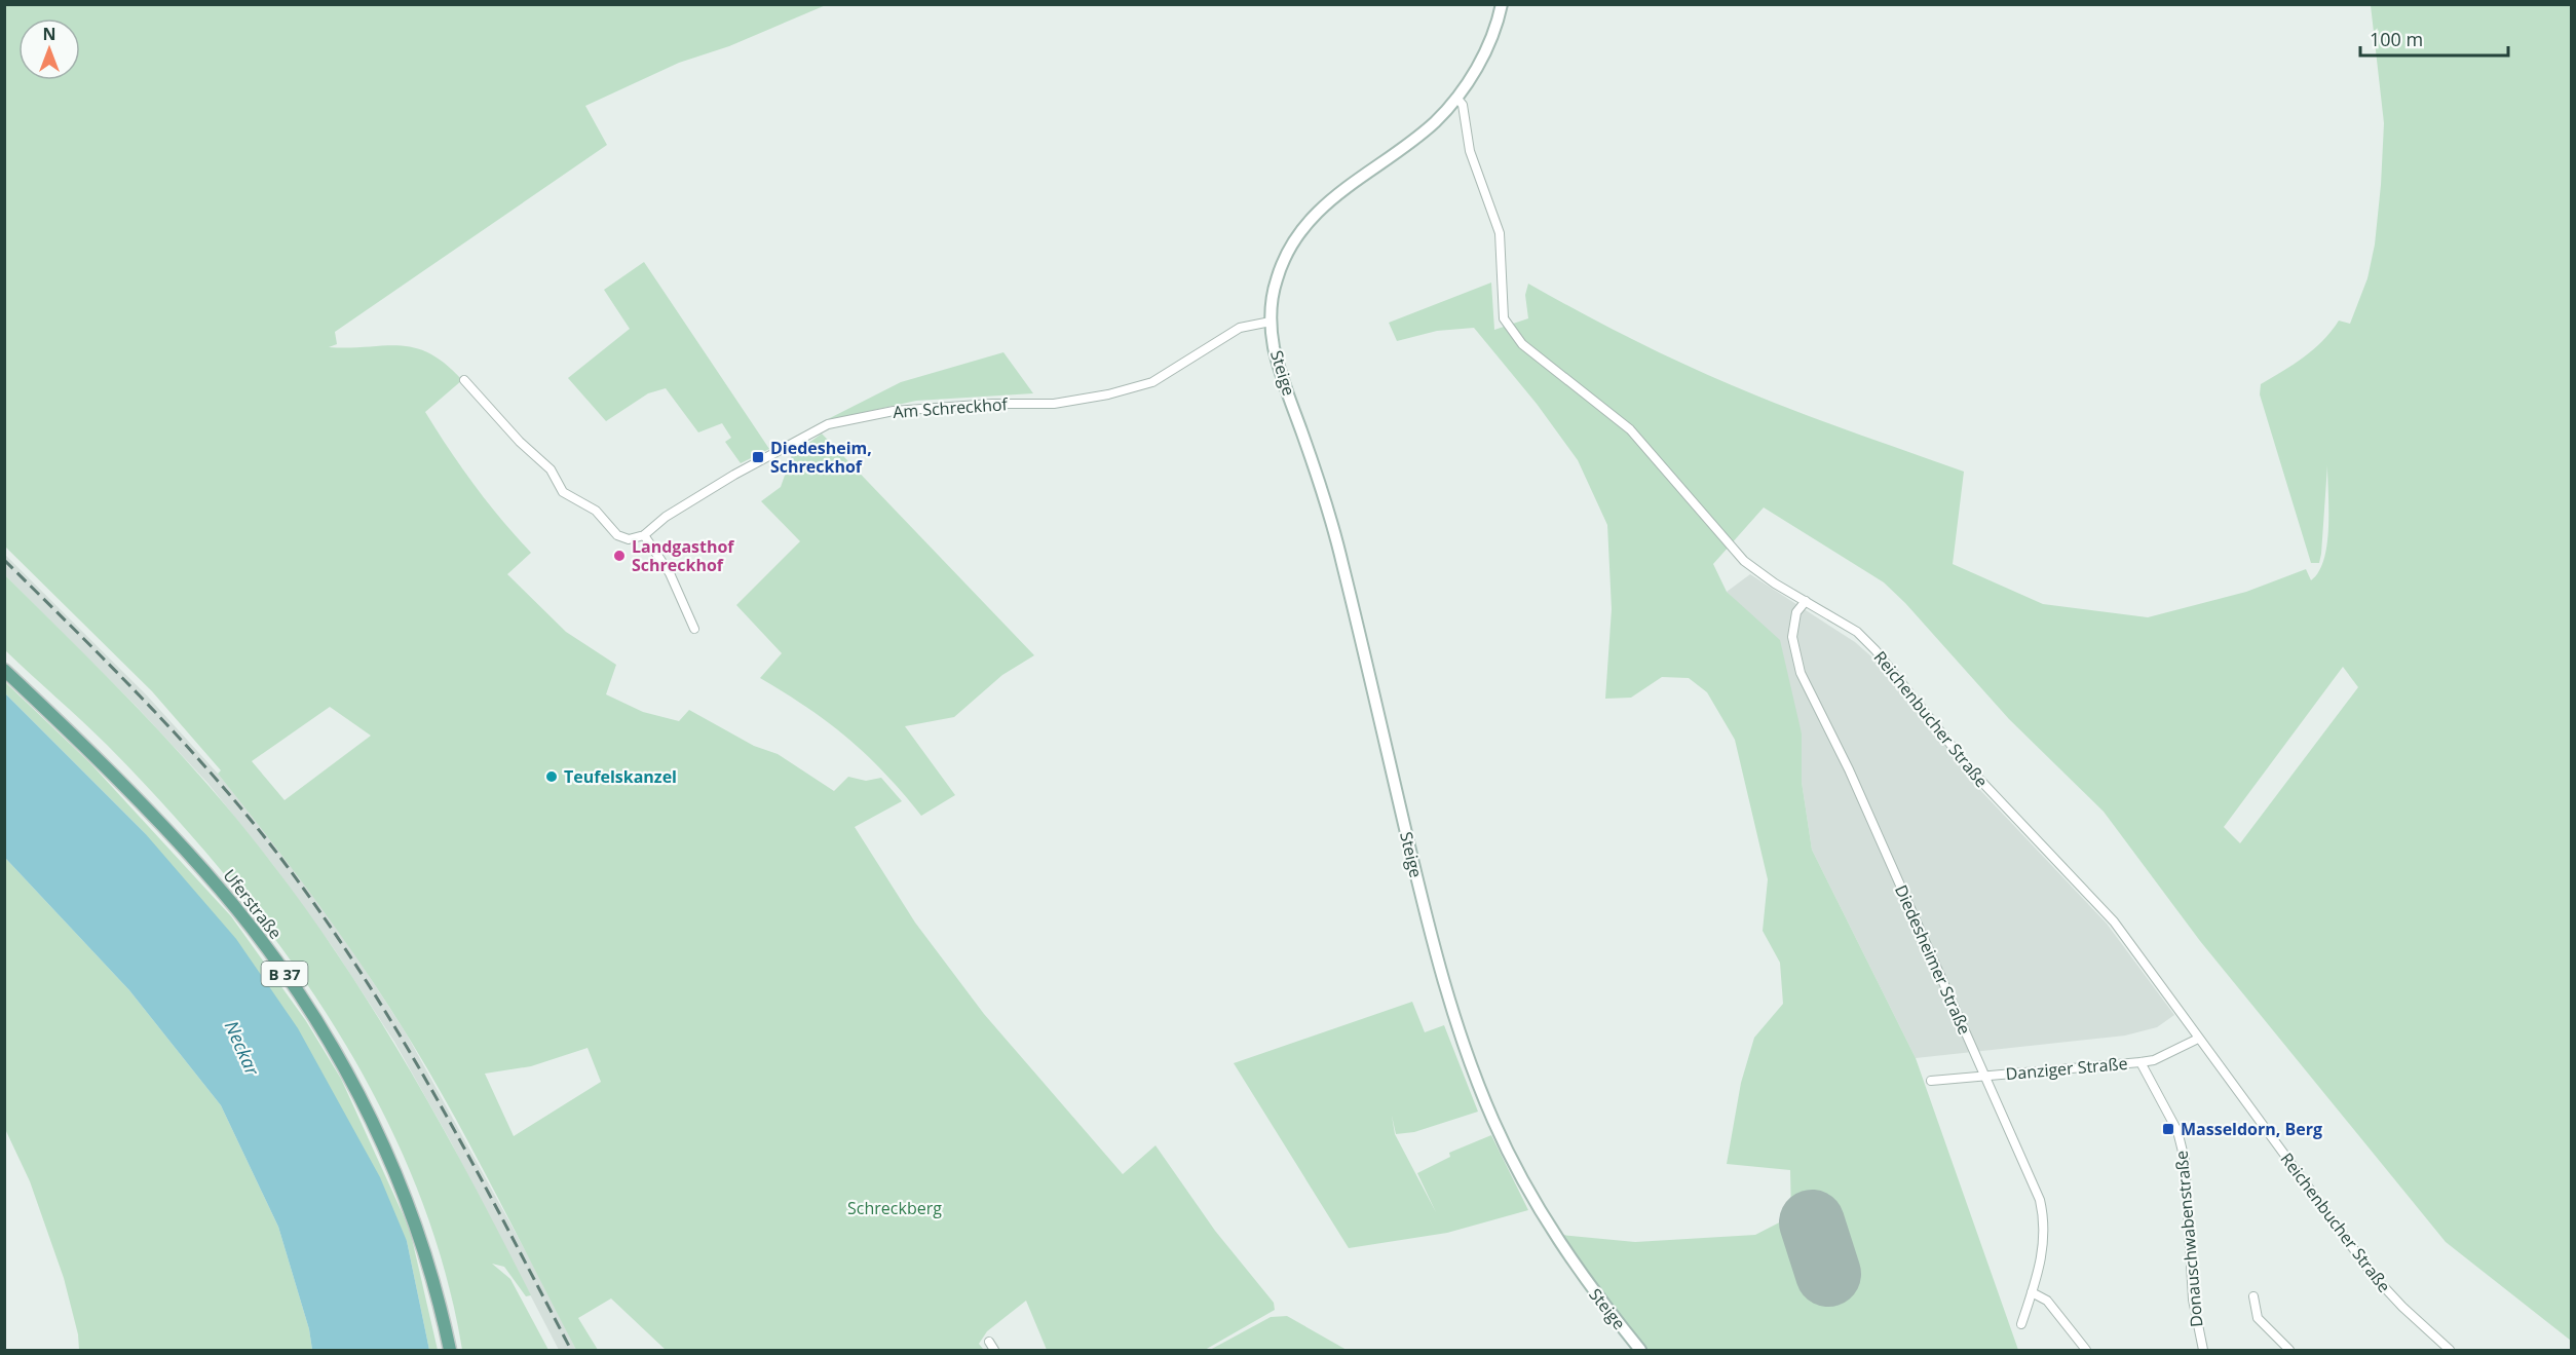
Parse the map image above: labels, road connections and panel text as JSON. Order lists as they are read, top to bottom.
{
  "streets": {
    "main road": ["Uferstraße", "B 37"],
    "street": [
      "Steige",
      "Am Schreckhof",
      "Reichenbucher Straße",
      "Diedesheimer Straße",
      "Danziger Straße",
      "Donauschwabenstraße"
    ]
  },
  "crossings": [
    ["Steige", "Am Schreckhof"],
    ["Steige", "Reichenbucher Straße"],
    ["Reichenbucher Straße", "Diedesheimer Straße"],
    ["Reichenbucher Straße", "Danziger Straße"],
    ["Diedesheimer Straße", "Danziger Straße"],
    ["Danziger Straße", "Donauschwabenstraße"]
  ],
  "water": ["Neckar"],
  "parks": ["Schreckberg"],
  "places": {
    "transit": ["Diedesheim, Schreckhof", "Masseldorn, Berg"],
    "other": ["Landgasthof Schreckhof", "Teufelskanzel"]
  },
  "scale_bar": "100 m",
  "north": "top"
}
